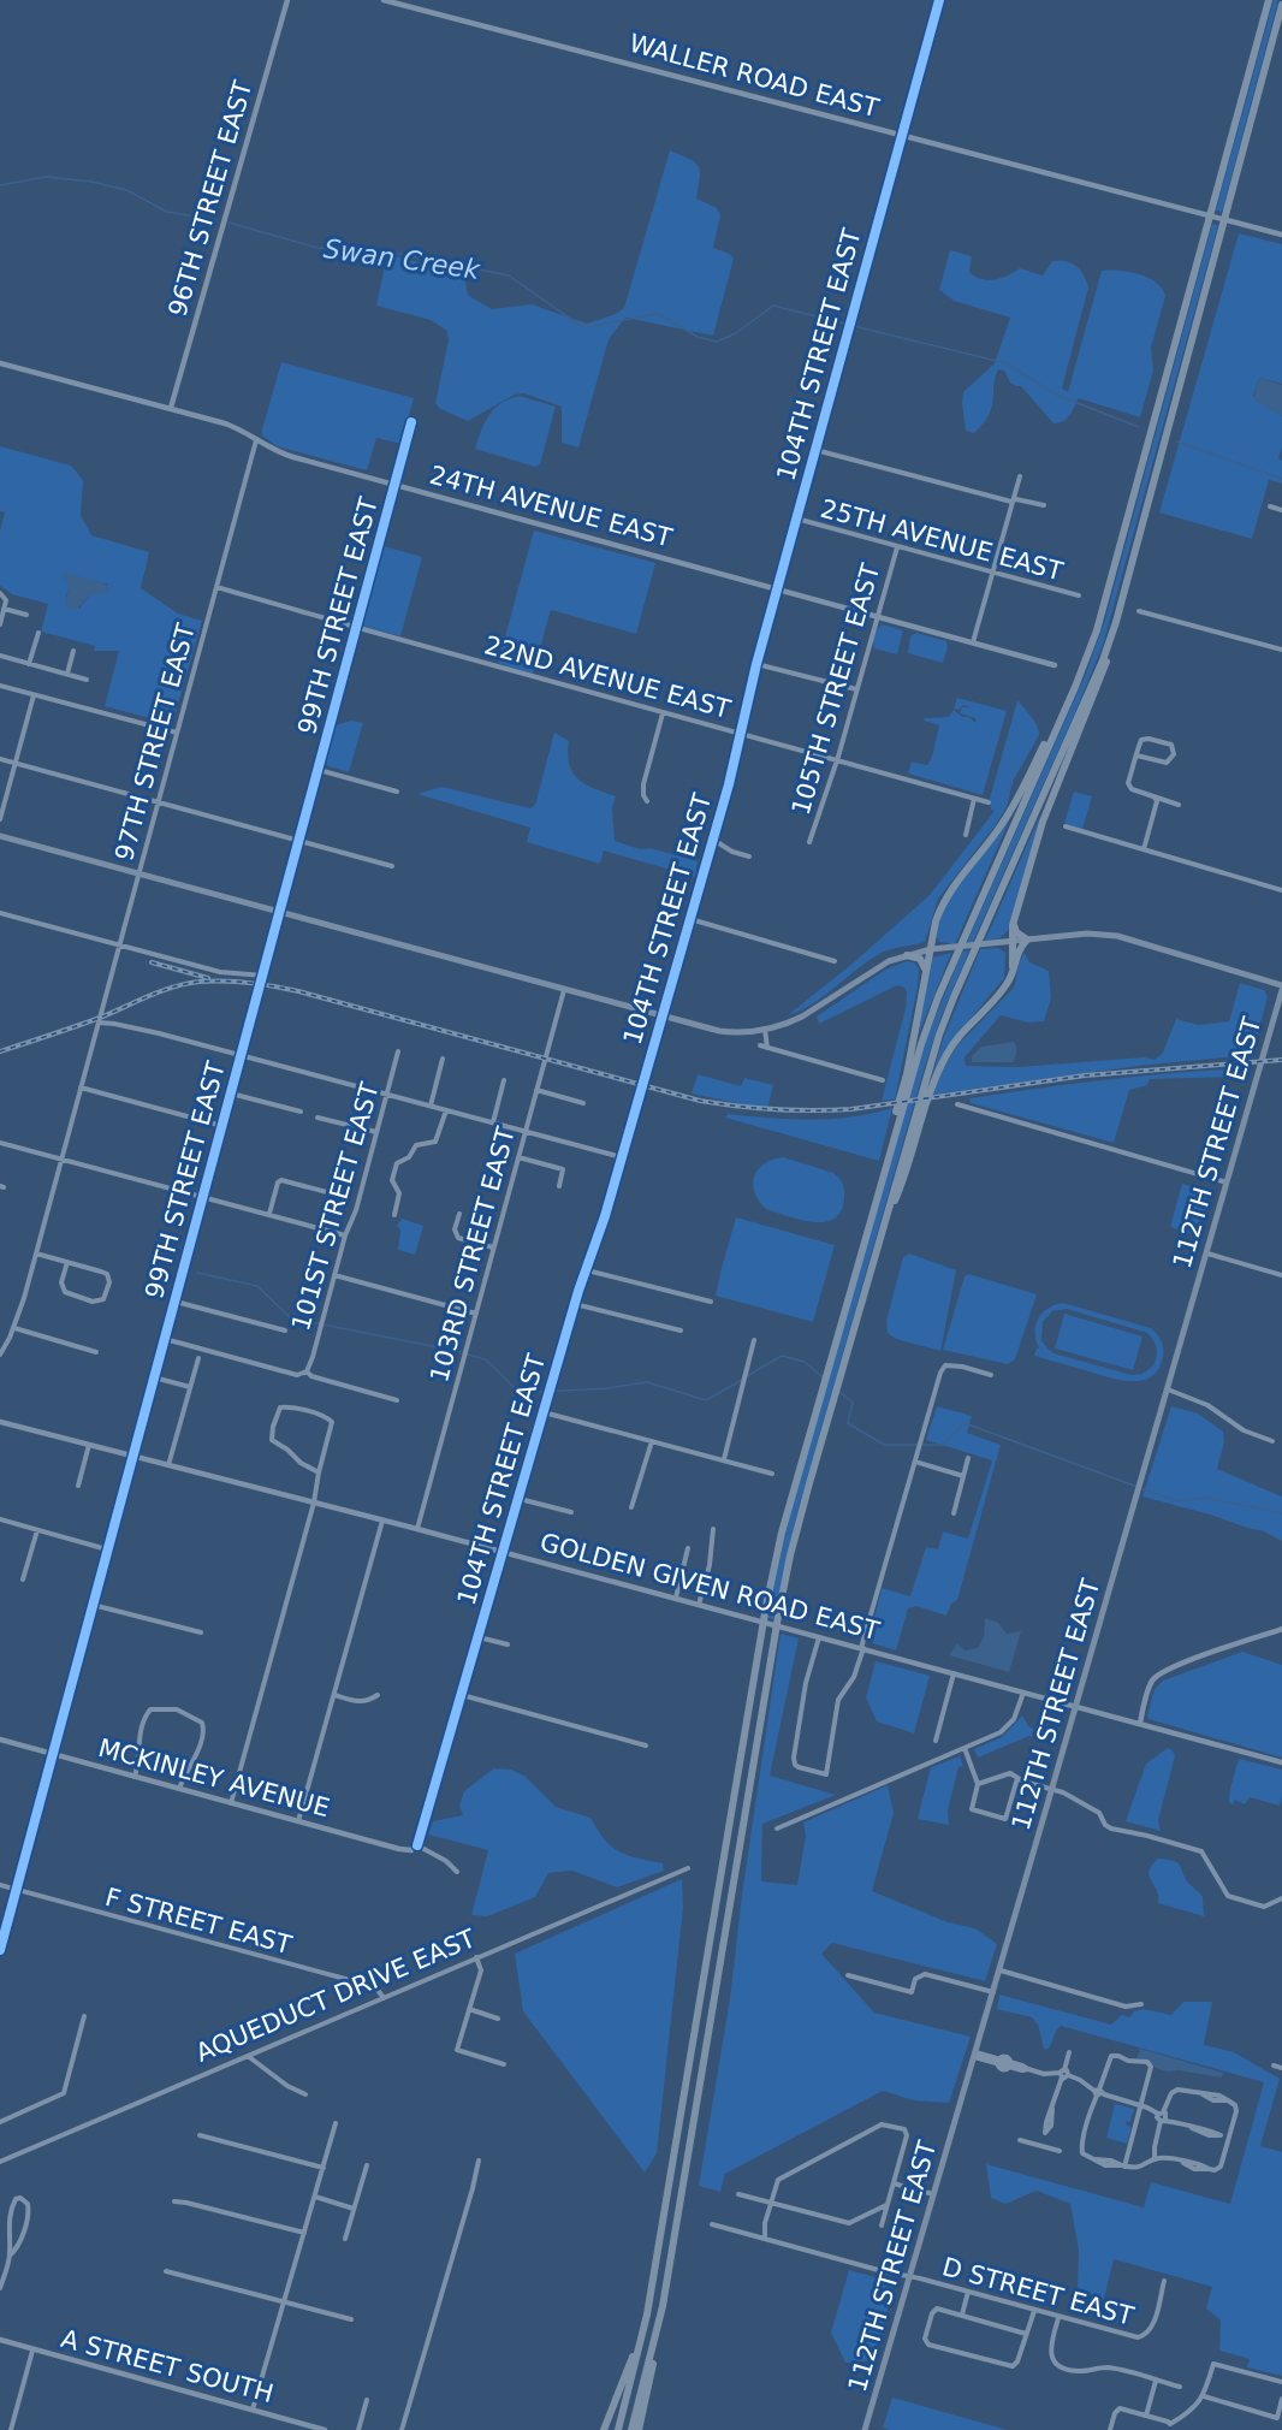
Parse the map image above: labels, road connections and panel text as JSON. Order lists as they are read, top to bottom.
{
  "streets": {
    "main road": ["112TH STREET EAST"],
    "street": [
      "WALLER ROAD EAST",
      "96TH STREET EAST",
      "104TH STREET EAST",
      "24TH AVENUE EAST",
      "25TH AVENUE EAST",
      "99TH STREET EAST",
      "22ND AVENUE EAST",
      "105TH STREET EAST",
      "97TH STREET EAST",
      "101ST STREET EAST",
      "103RD STREET EAST",
      "GOLDEN GIVEN ROAD EAST",
      "MCKINLEY AVENUE",
      "F STREET EAST",
      "AQUEDUCT DRIVE EAST",
      "D STREET EAST",
      "A STREET SOUTH"
    ]
  },
  "crossings": [
    ["WALLER ROAD EAST", "104TH STREET EAST"],
    ["96TH STREET EAST", "24TH AVENUE EAST"],
    ["104TH STREET EAST", "24TH AVENUE EAST"],
    ["104TH STREET EAST", "25TH AVENUE EAST"],
    ["104TH STREET EAST", "22ND AVENUE EAST"],
    ["104TH STREET EAST", "GOLDEN GIVEN ROAD EAST"],
    ["104TH STREET EAST", "MCKINLEY AVENUE"],
    ["24TH AVENUE EAST", "99TH STREET EAST"],
    ["24TH AVENUE EAST", "105TH STREET EAST"],
    ["24TH AVENUE EAST", "97TH STREET EAST"],
    ["25TH AVENUE EAST", "105TH STREET EAST"],
    ["99TH STREET EAST", "22ND AVENUE EAST"],
    ["99TH STREET EAST", "GOLDEN GIVEN ROAD EAST"],
    ["99TH STREET EAST", "MCKINLEY AVENUE"],
    ["99TH STREET EAST", "F STREET EAST"],
    ["22ND AVENUE EAST", "105TH STREET EAST"],
    ["22ND AVENUE EAST", "97TH STREET EAST"],
    ["112TH STREET EAST", "GOLDEN GIVEN ROAD EAST"],
    ["112TH STREET EAST", "D STREET EAST"],
    ["103RD STREET EAST", "GOLDEN GIVEN ROAD EAST"],
    ["F STREET EAST", "AQUEDUCT DRIVE EAST"]
  ],
  "water": ["Swan Creek"]
}
